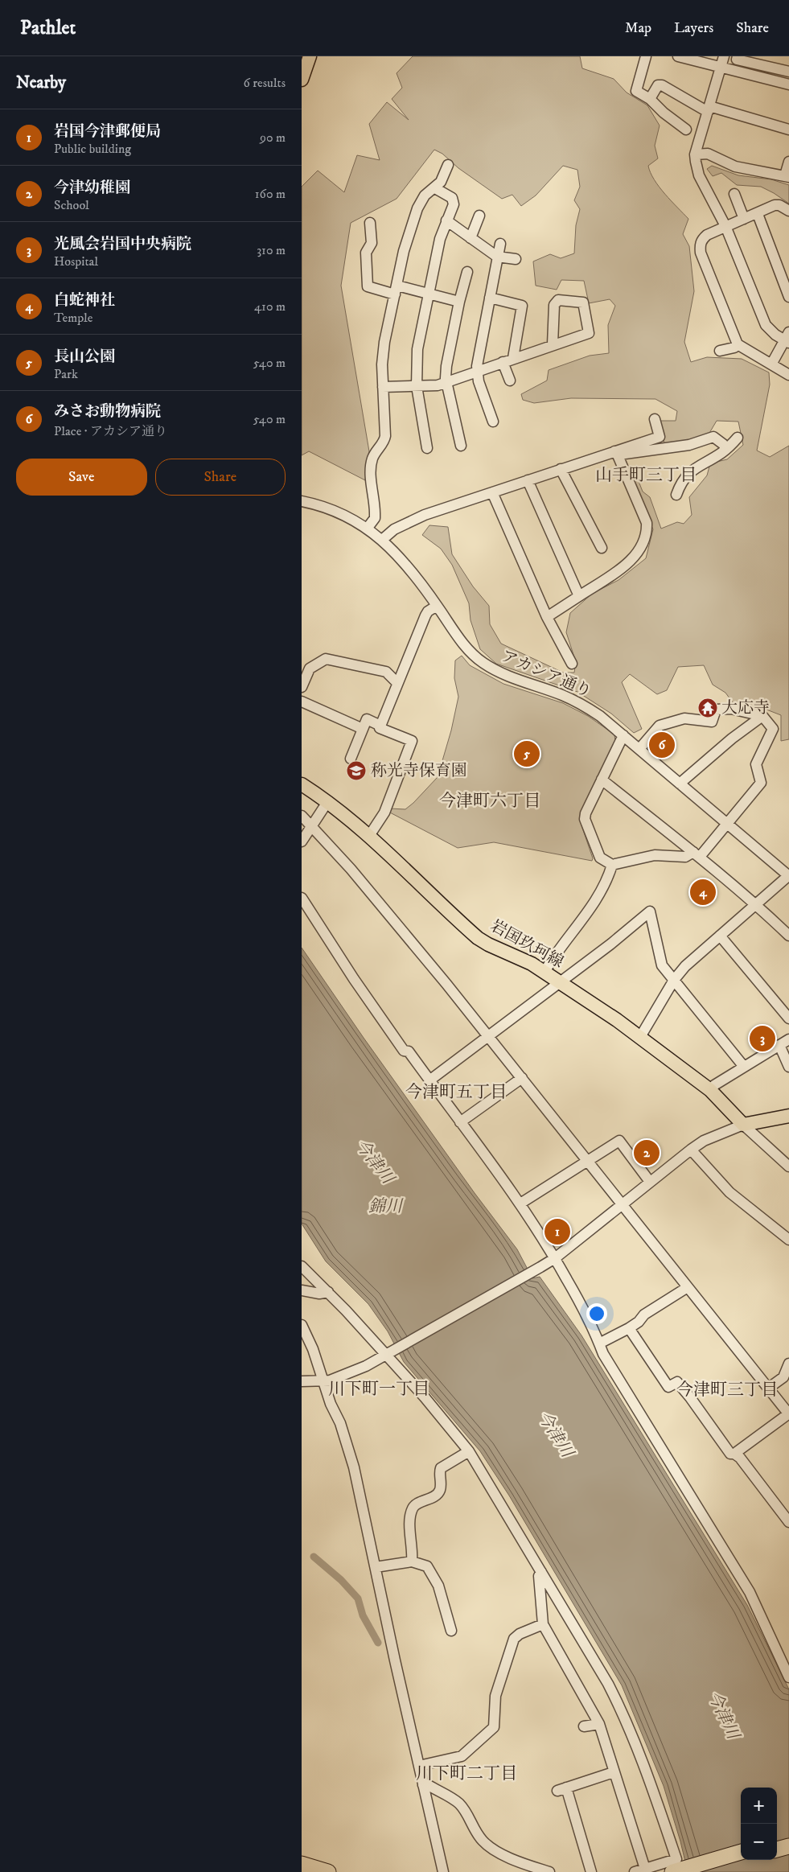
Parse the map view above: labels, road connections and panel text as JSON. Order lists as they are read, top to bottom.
{
  "streets": {
    "main road": ["岩国玖珂線"],
    "street": ["アカシア通り"]
  },
  "districts": [
    "山手町三丁目",
    "今津町六丁目",
    "今津町五丁目",
    "川下町一丁目",
    "今津町三丁目",
    "川下町二丁目"
  ],
  "water": ["今津川", "錦川"],
  "places": {
    "temple": ["大応寺"],
    "school or university": ["称光寺保育園"]
  },
  "page": {
    "header": "Pathlet",
    "nav": ["Map", "Layers", "Share"],
    "heading": ["Nearby", "6 results"],
    "list": [
      {
        "mark": "1",
        "name": "岩国今津郵便局",
        "note": "Public building",
        "value": "90 m"
      },
      {
        "mark": "2",
        "name": "今津幼稚園",
        "note": "School",
        "value": "160 m"
      },
      {
        "mark": "3",
        "name": "光風会岩国中央病院",
        "note": "Hospital",
        "value": "310 m"
      },
      {
        "mark": "4",
        "name": "白蛇神社",
        "note": "Temple",
        "value": "410 m"
      },
      {
        "mark": "5",
        "name": "長山公園",
        "note": "Park",
        "value": "540 m"
      },
      {
        "mark": "6",
        "name": "みさお動物病院",
        "note": "Place · アカシア通り",
        "value": "540 m"
      }
    ],
    "buttons": ["Save", "Share"],
    "pins": [
      "6",
      "5",
      "4",
      "3",
      "2",
      "1"
    ],
    "map_buttons": ["+", "−"]
  }
}
